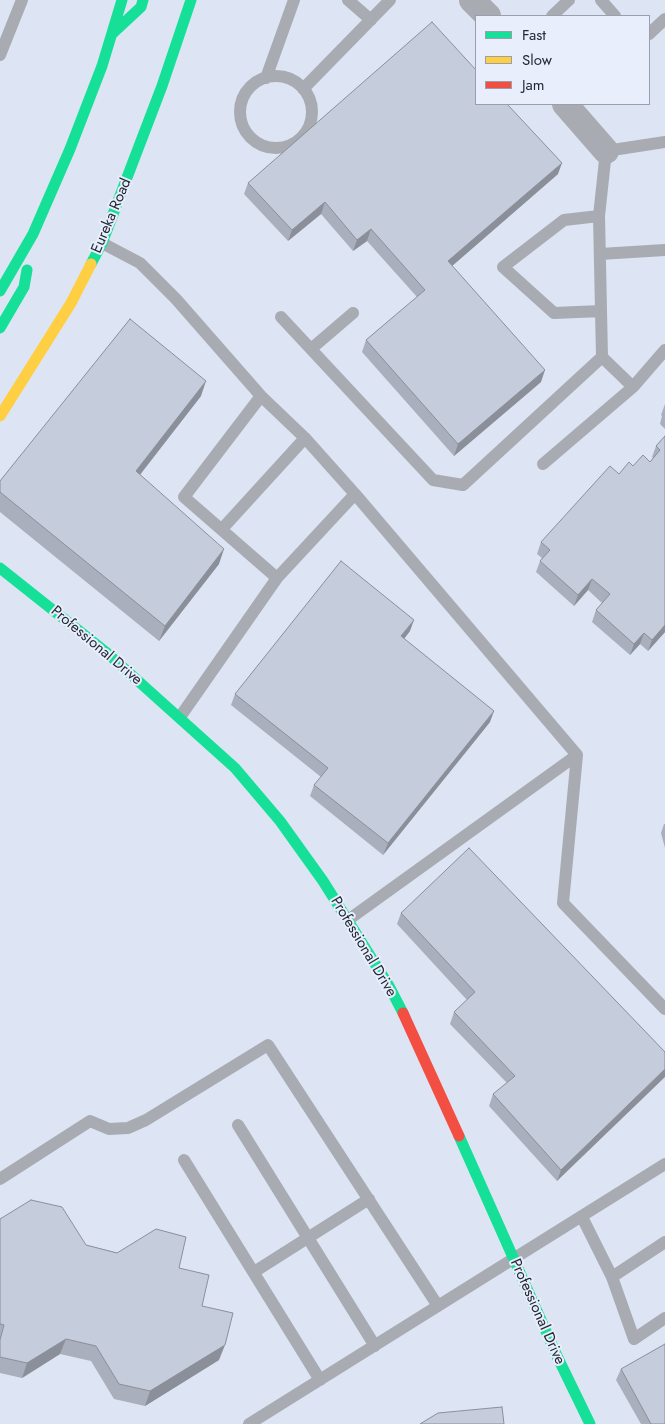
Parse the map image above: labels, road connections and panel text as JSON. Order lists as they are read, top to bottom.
{
  "streets": {
    "street": ["Eureka Road", "Professional Drive"]
  },
  "legend": ["Fast", "Slow", "Jam"]
}
